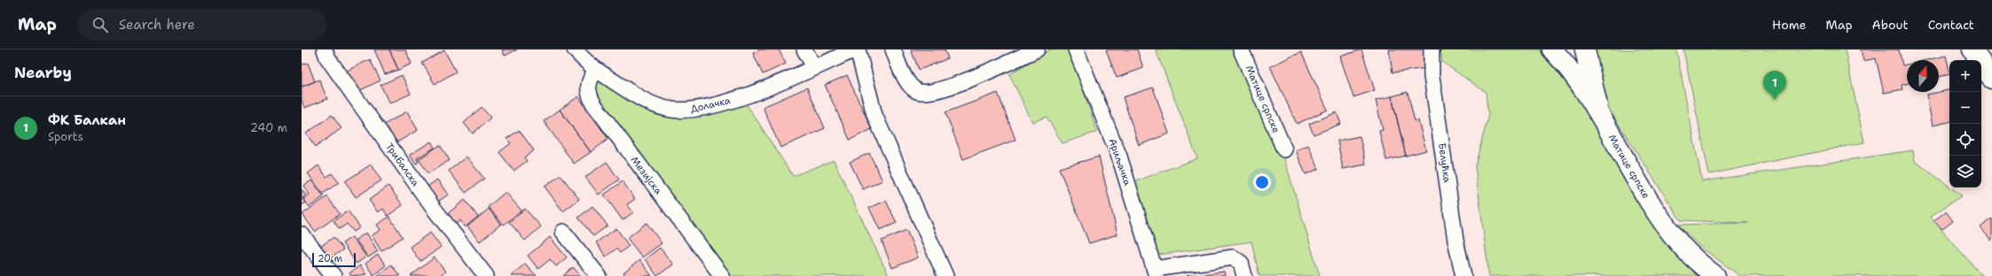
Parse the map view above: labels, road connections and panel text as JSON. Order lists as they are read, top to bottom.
{
  "streets": {
    "main road": ["Матице српске"],
    "street": [
      "Долачка",
      "Ариљачка",
      "Белућка",
      "Трибалска",
      "Мезијска"
    ]
  },
  "crossings": [
    ["Долачка", "Мезијска"]
  ],
  "scale_bar": "20 m",
  "north": "top",
  "page": {
    "header": "Map",
    "search": "Search here",
    "nav": [
      "Home",
      "Map",
      "About",
      "Contact"
    ],
    "heading": "Nearby",
    "map_buttons": ["+", "−"],
    "pins": "1",
    "list": [
      {
        "mark": "1",
        "name": "ФК Балкан",
        "note": "Sports",
        "value": "240 m"
      }
    ],
    "scale": "20 m"
  }
}
